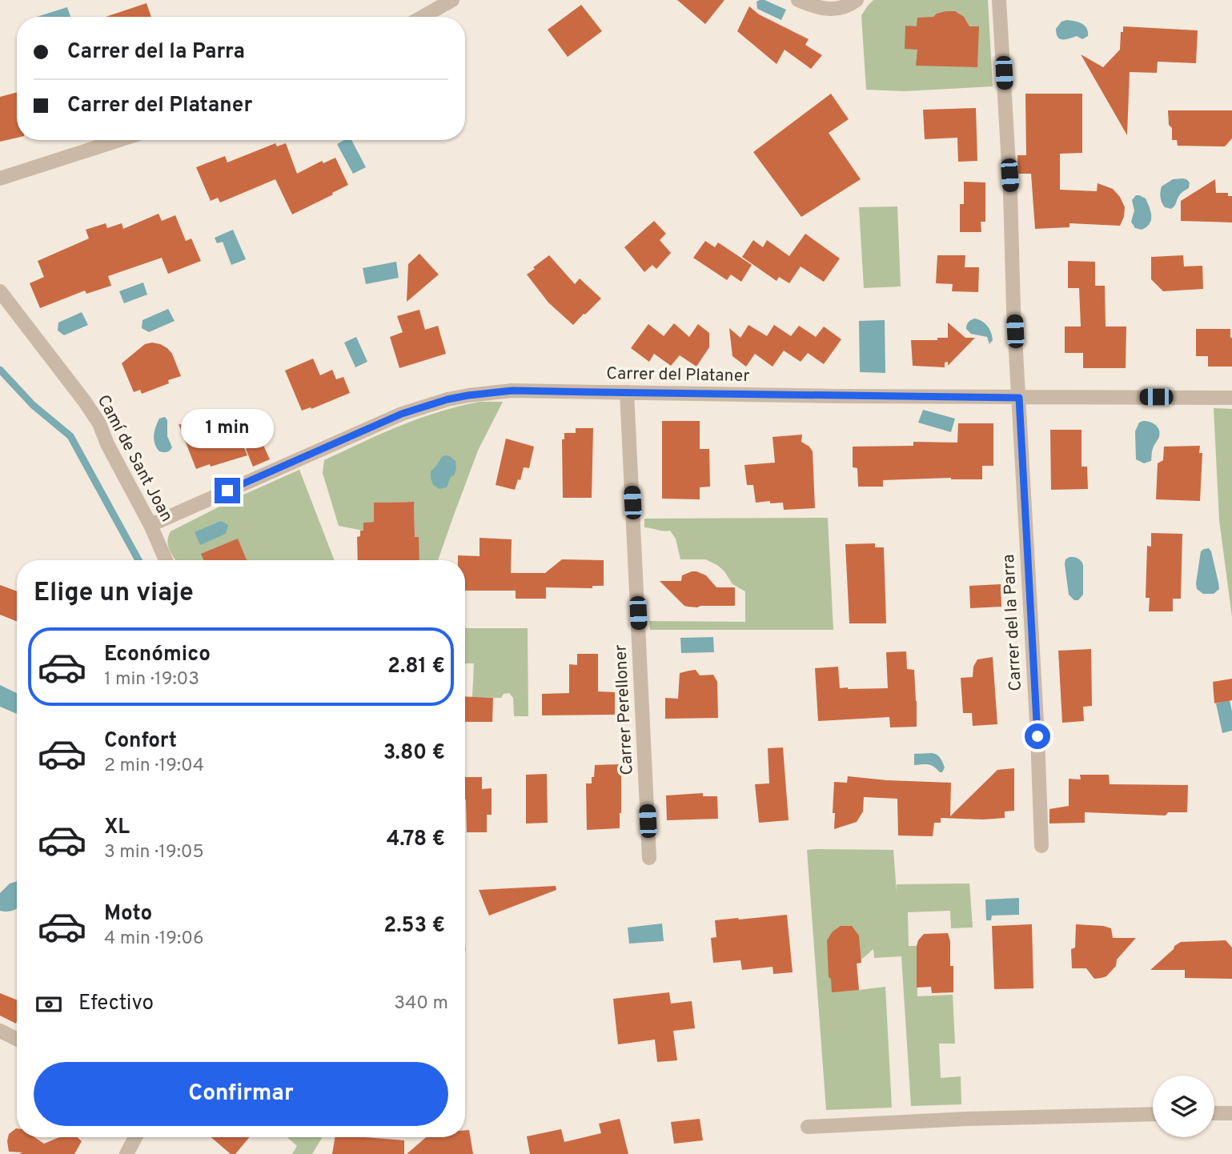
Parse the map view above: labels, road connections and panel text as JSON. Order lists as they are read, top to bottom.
{
  "streets": {
    "street": [
      "Carrer del Plataner",
      "Camí de Sant Joan",
      "Carrer del la Parra",
      "Carrer Perelloner"
    ]
  },
  "crossings": [
    ["Carrer del Plataner", "Camí de Sant Joan"],
    ["Carrer del Plataner", "Carrer del la Parra"],
    ["Carrer del Plataner", "Carrer Perelloner"]
  ],
  "page": {
    "banner": ["Carrer del la Parra", "Carrer del Plataner"],
    "bubble": "1 min",
    "heading": "Elige un viaje",
    "list": [
      {
        "name": "Económico",
        "note": "1 min · 19:03",
        "value": "2.81 €"
      },
      {
        "name": "Confort",
        "note": "2 min · 19:04",
        "value": "3.80 €"
      },
      {
        "name": "XL",
        "note": "3 min · 19:05",
        "value": "4.78 €"
      },
      {
        "name": "Moto",
        "note": "4 min · 19:06",
        "value": "2.53 €"
      }
    ],
    "pay": ["Efectivo", "340 m"],
    "buttons": "Confirmar"
  }
}
